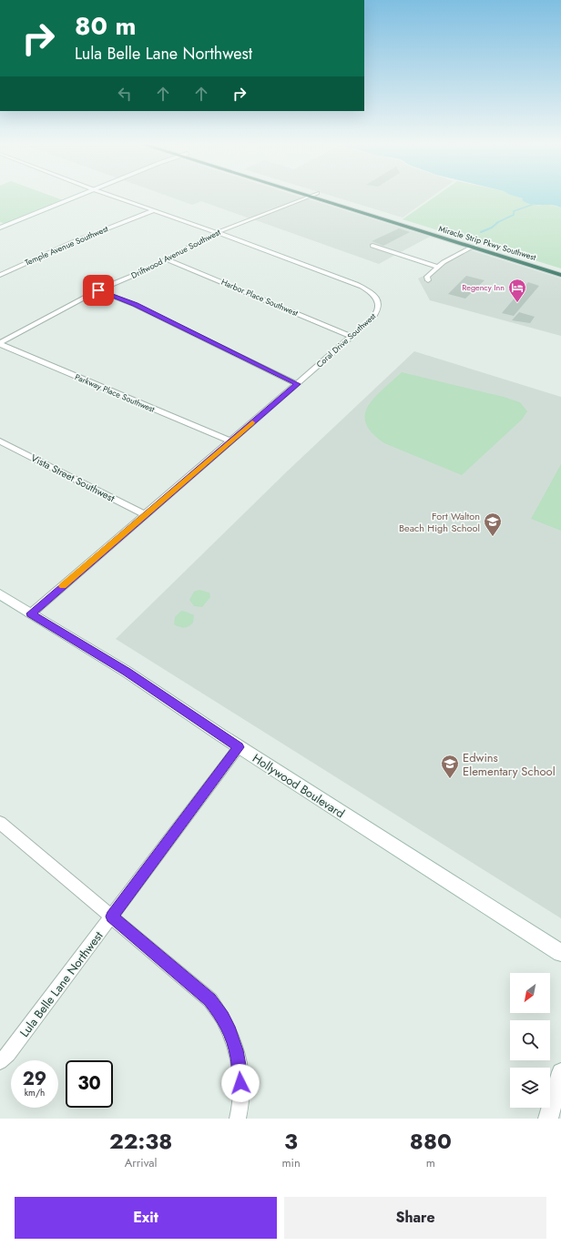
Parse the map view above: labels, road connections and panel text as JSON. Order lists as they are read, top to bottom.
{
  "streets": {
    "highway": ["Miracle Strip Pkwy Southwest"],
    "street": [
      "Temple Avenue Southwest",
      "Driftwood Avenue Southwest",
      "Harbor Place Southwest",
      "Coral Drive Southwest",
      "Parkway Place Southwest",
      "Vista Street Southwest",
      "Hollywood Boulevard",
      "Lula Belle Lane Northwest"
    ]
  },
  "crossings": [
    ["Miracle Strip Pkwy Southwest", "Driftwood Avenue Southwest"],
    ["Temple Avenue Southwest", "Coral Drive Southwest"],
    ["Driftwood Avenue Southwest", "Harbor Place Southwest"],
    ["Driftwood Avenue Southwest", "Coral Drive Southwest"],
    ["Driftwood Avenue Southwest", "Parkway Place Southwest"],
    ["Harbor Place Southwest", "Coral Drive Southwest"],
    ["Coral Drive Southwest", "Parkway Place Southwest"],
    ["Coral Drive Southwest", "Vista Street Southwest"],
    ["Coral Drive Southwest", "Hollywood Boulevard"],
    ["Hollywood Boulevard", "Lula Belle Lane Northwest"]
  ],
  "places": {
    "hotel": ["Regency Inn"],
    "school or university": ["Fort Walton Beach High School", "Edwins Elementary School"]
  },
  "north": "bottom left",
  "page": {
    "turn": ["80 m", "Lula Belle Lane Northwest"],
    "speed": "29 km/h",
    "limit": "30",
    "eta": [
      "22:38",
      "Arrival",
      "3",
      "min",
      "880",
      "m"
    ],
    "buttons": ["Exit", "Share"]
  }
}
